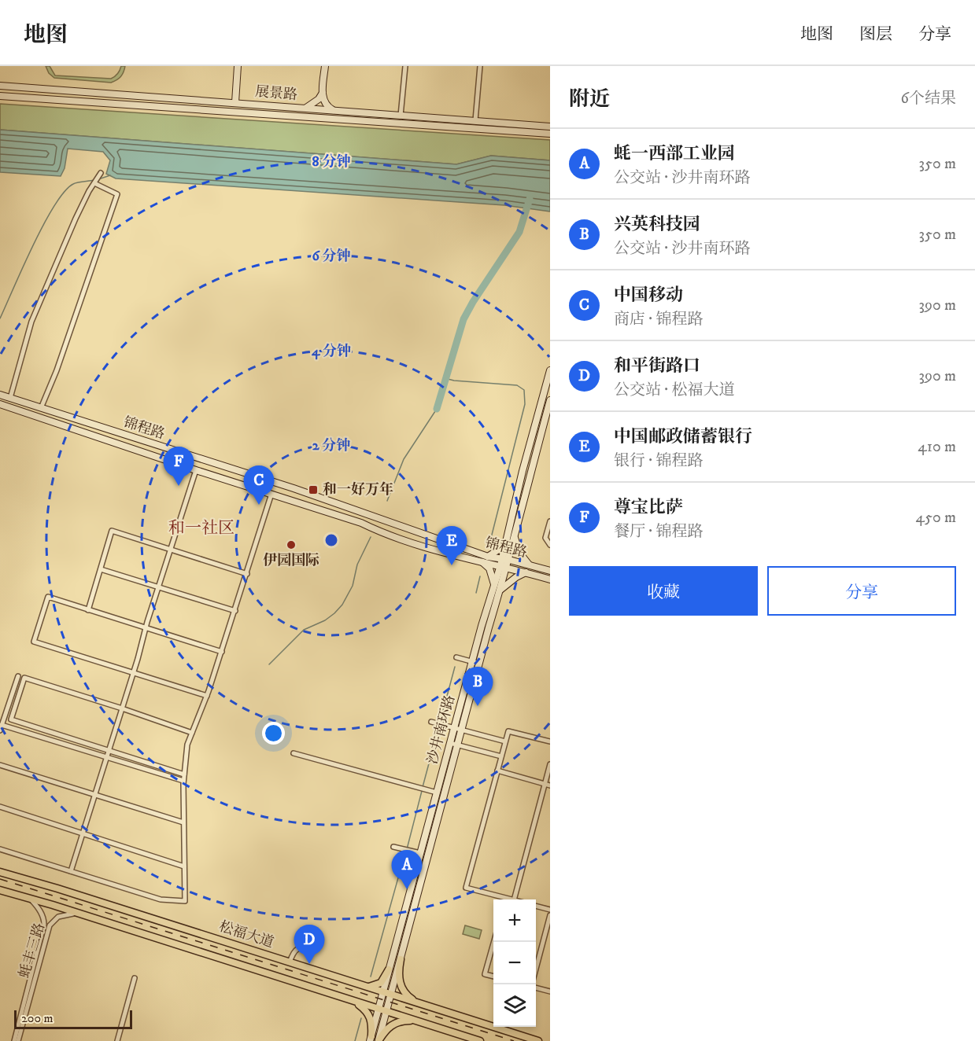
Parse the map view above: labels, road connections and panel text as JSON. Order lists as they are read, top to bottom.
{
  "streets": {
    "main road": [
      "展景路",
      "锦程路",
      "沙井南环路",
      "松福大道"
    ],
    "street": ["蚝丰三路"]
  },
  "crossings": [
    ["锦程路", "沙井南环路"],
    ["沙井南环路", "松福大道"]
  ],
  "districts": ["和一社区"],
  "places": {
    "transit": ["和一好万年"],
    "other": ["伊园国际"]
  },
  "scale_bar": "200 m",
  "page": {
    "header": "地图",
    "nav": ["地图", "图层", "分享"],
    "heading": ["附近", "6个结果"],
    "list": [
      {
        "mark": "A",
        "name": "蚝一西部工业园",
        "note": "公交站 · 沙井南环路",
        "value": "350 m"
      },
      {
        "mark": "B",
        "name": "兴英科技园",
        "note": "公交站 · 沙井南环路",
        "value": "350 m"
      },
      {
        "mark": "C",
        "name": "中国移动",
        "note": "商店 · 锦程路",
        "value": "390 m"
      },
      {
        "mark": "D",
        "name": "和平街路口",
        "note": "公交站 · 松福大道",
        "value": "390 m"
      },
      {
        "mark": "E",
        "name": "中国邮政储蓄银行",
        "note": "银行 · 锦程路",
        "value": "410 m"
      },
      {
        "mark": "F",
        "name": "尊宝比萨",
        "note": "餐厅 · 锦程路",
        "value": "450 m"
      }
    ],
    "pins": [
      "F",
      "C",
      "E",
      "B",
      "A",
      "D"
    ],
    "buttons": ["收藏", "分享"],
    "map_buttons": ["+", "−"],
    "scale": "200 m"
  },
  "rings": [
    "8 分钟",
    "6 分钟",
    "4 分钟",
    "2 分钟"
  ]
}
